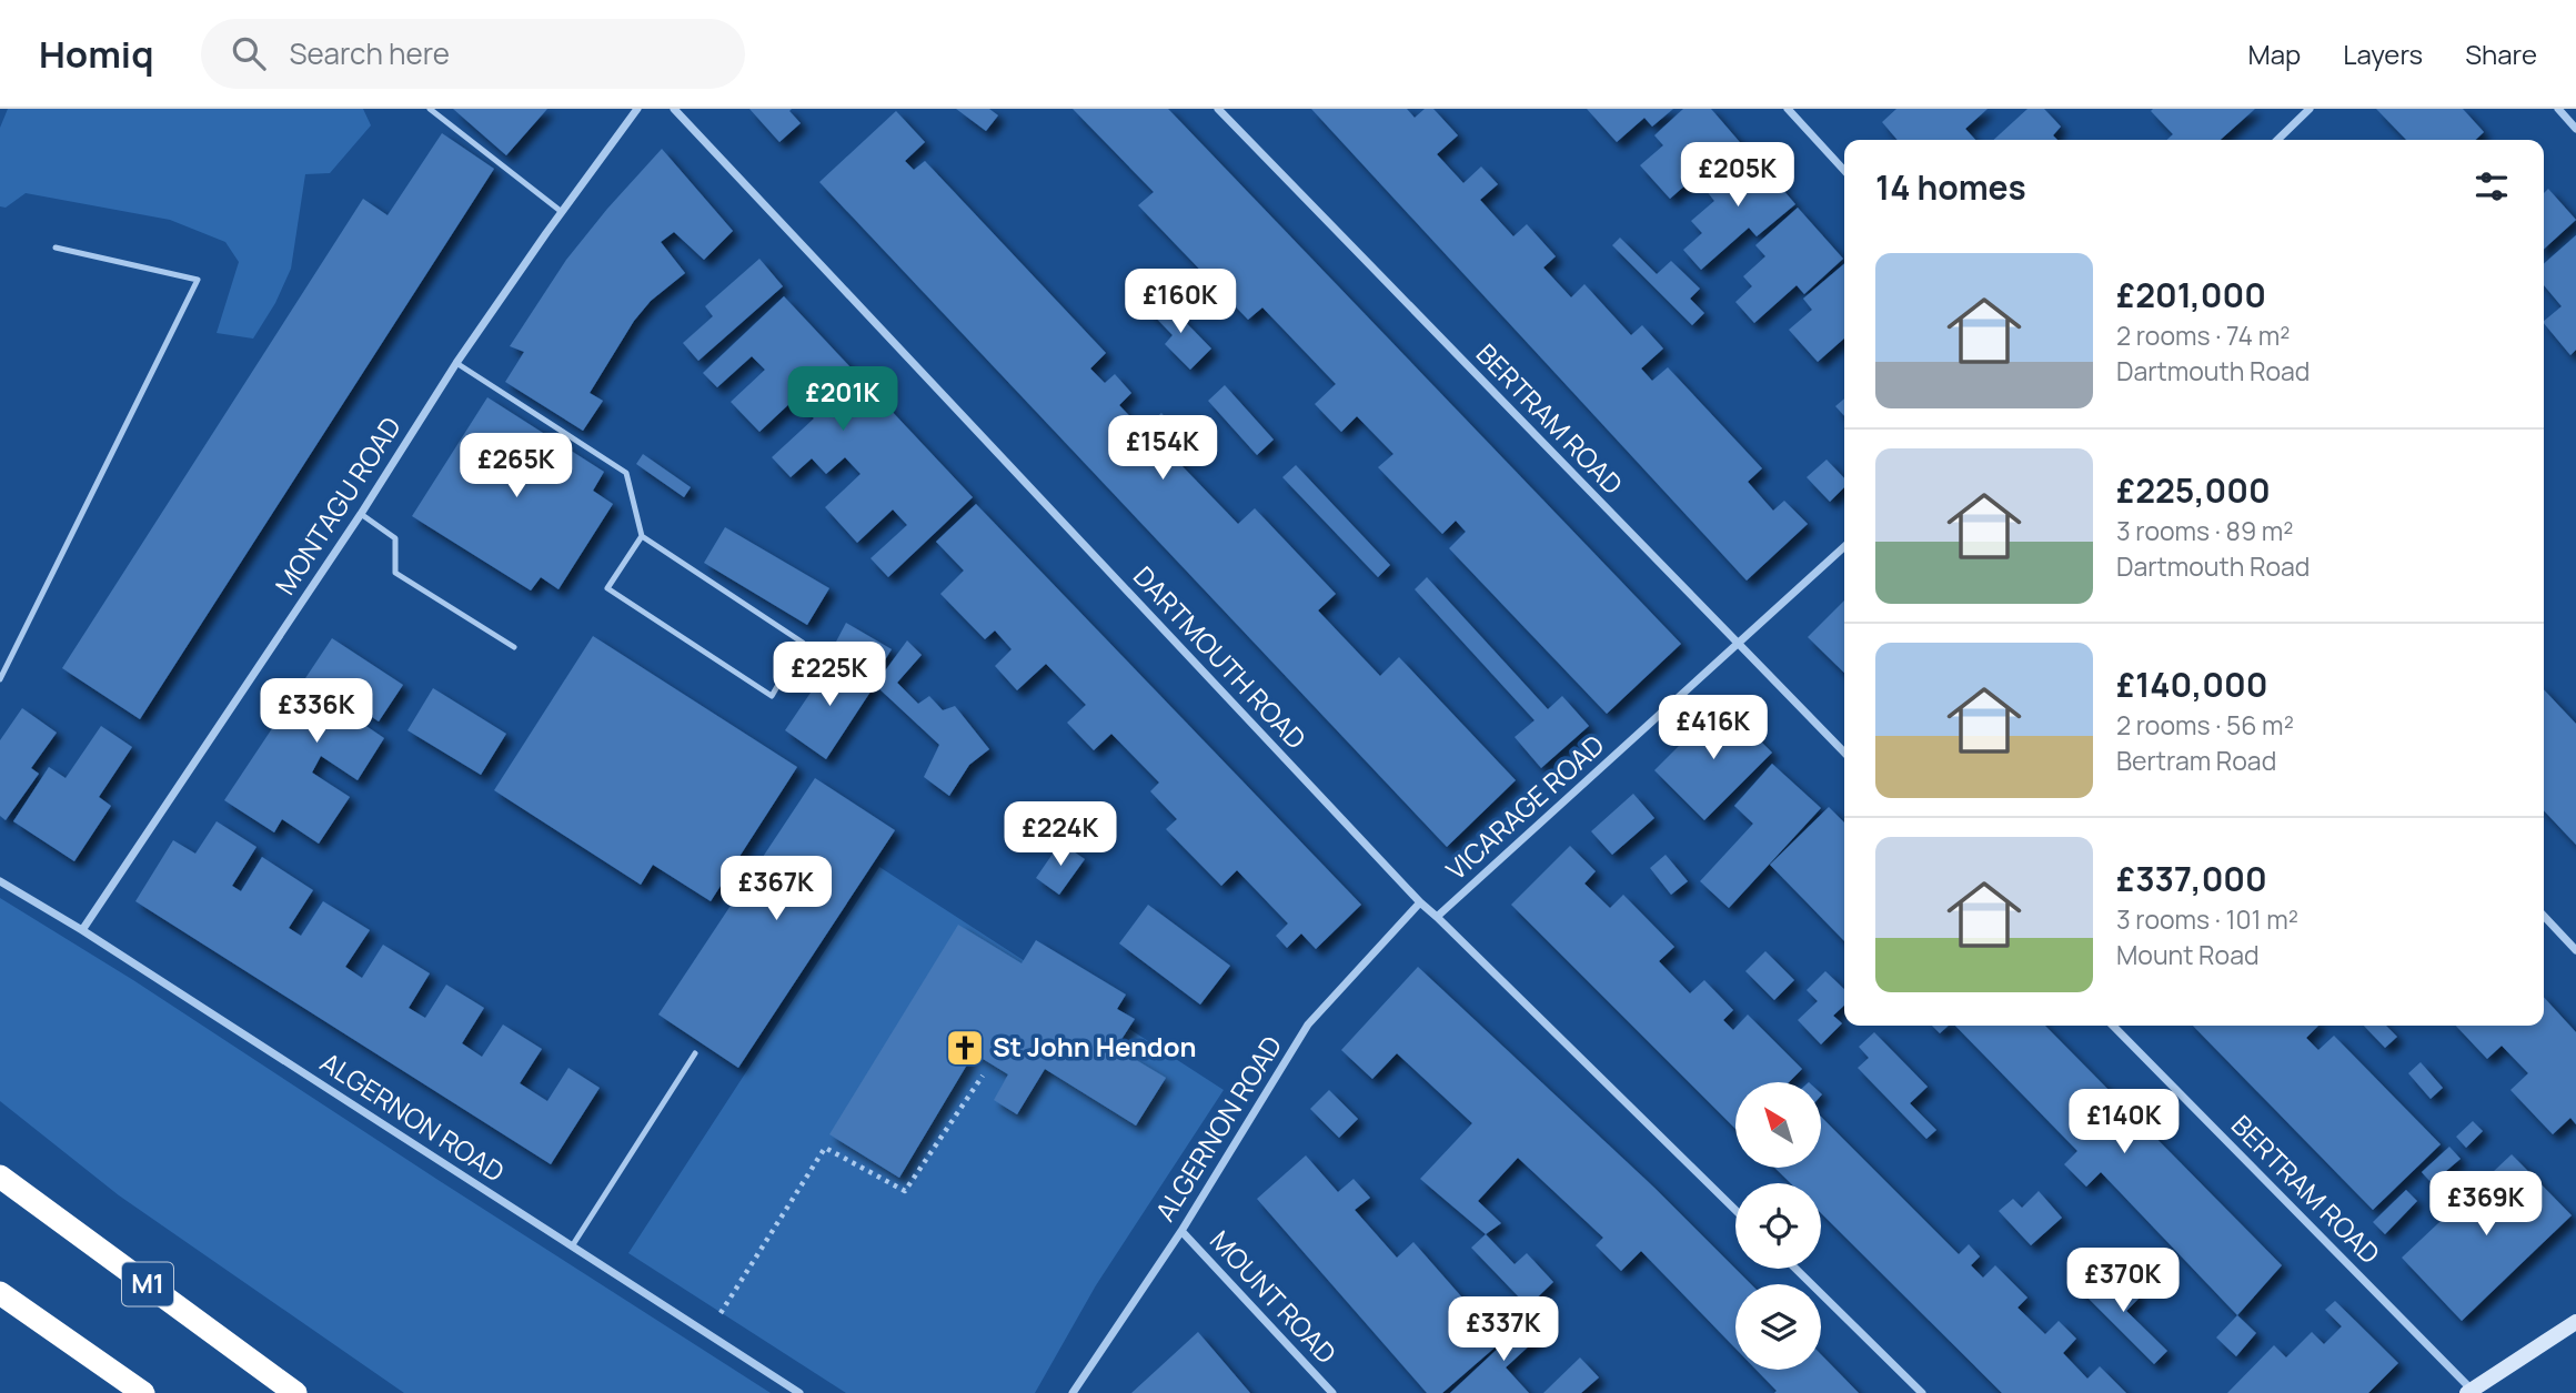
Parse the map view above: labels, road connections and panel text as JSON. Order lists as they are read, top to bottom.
{
  "streets": {
    "highway": ["M1"],
    "street": [
      "BERTRAM ROAD",
      "MONTAGU ROAD",
      "DARTMOUTH ROAD",
      "VICARAGE ROAD",
      "ALGERNON ROAD",
      "MOUNT ROAD"
    ]
  },
  "crossings": [
    ["BERTRAM ROAD", "VICARAGE ROAD"],
    ["MONTAGU ROAD", "ALGERNON ROAD"],
    ["DARTMOUTH ROAD", "VICARAGE ROAD"],
    ["DARTMOUTH ROAD", "ALGERNON ROAD"],
    ["ALGERNON ROAD", "MOUNT ROAD"]
  ],
  "places": {
    "church": ["St John Hendon"]
  },
  "north": "top left",
  "page": {
    "header": "Homiq",
    "search": "Search here",
    "nav": ["Map", "Layers", "Share"],
    "heading": "14 homes",
    "price": [
      "£205K",
      "£160K",
      "£201K",
      "£154K",
      "£265K",
      "£225K",
      "£336K",
      "£416K",
      "£224K",
      "£367K",
      "£140K",
      "£369K",
      "£370K",
      "£337K"
    ],
    "list": [
      {
        "name": "£201,000",
        "note": "2 rooms · 74 m² · Dartmouth Road"
      },
      {
        "name": "£225,000",
        "note": "3 rooms · 89 m² · Dartmouth Road"
      },
      {
        "name": "£140,000",
        "note": "2 rooms · 56 m² · Bertram Road"
      },
      {
        "name": "£337,000",
        "note": "3 rooms · 101 m² · Mount Road"
      }
    ]
  }
}
